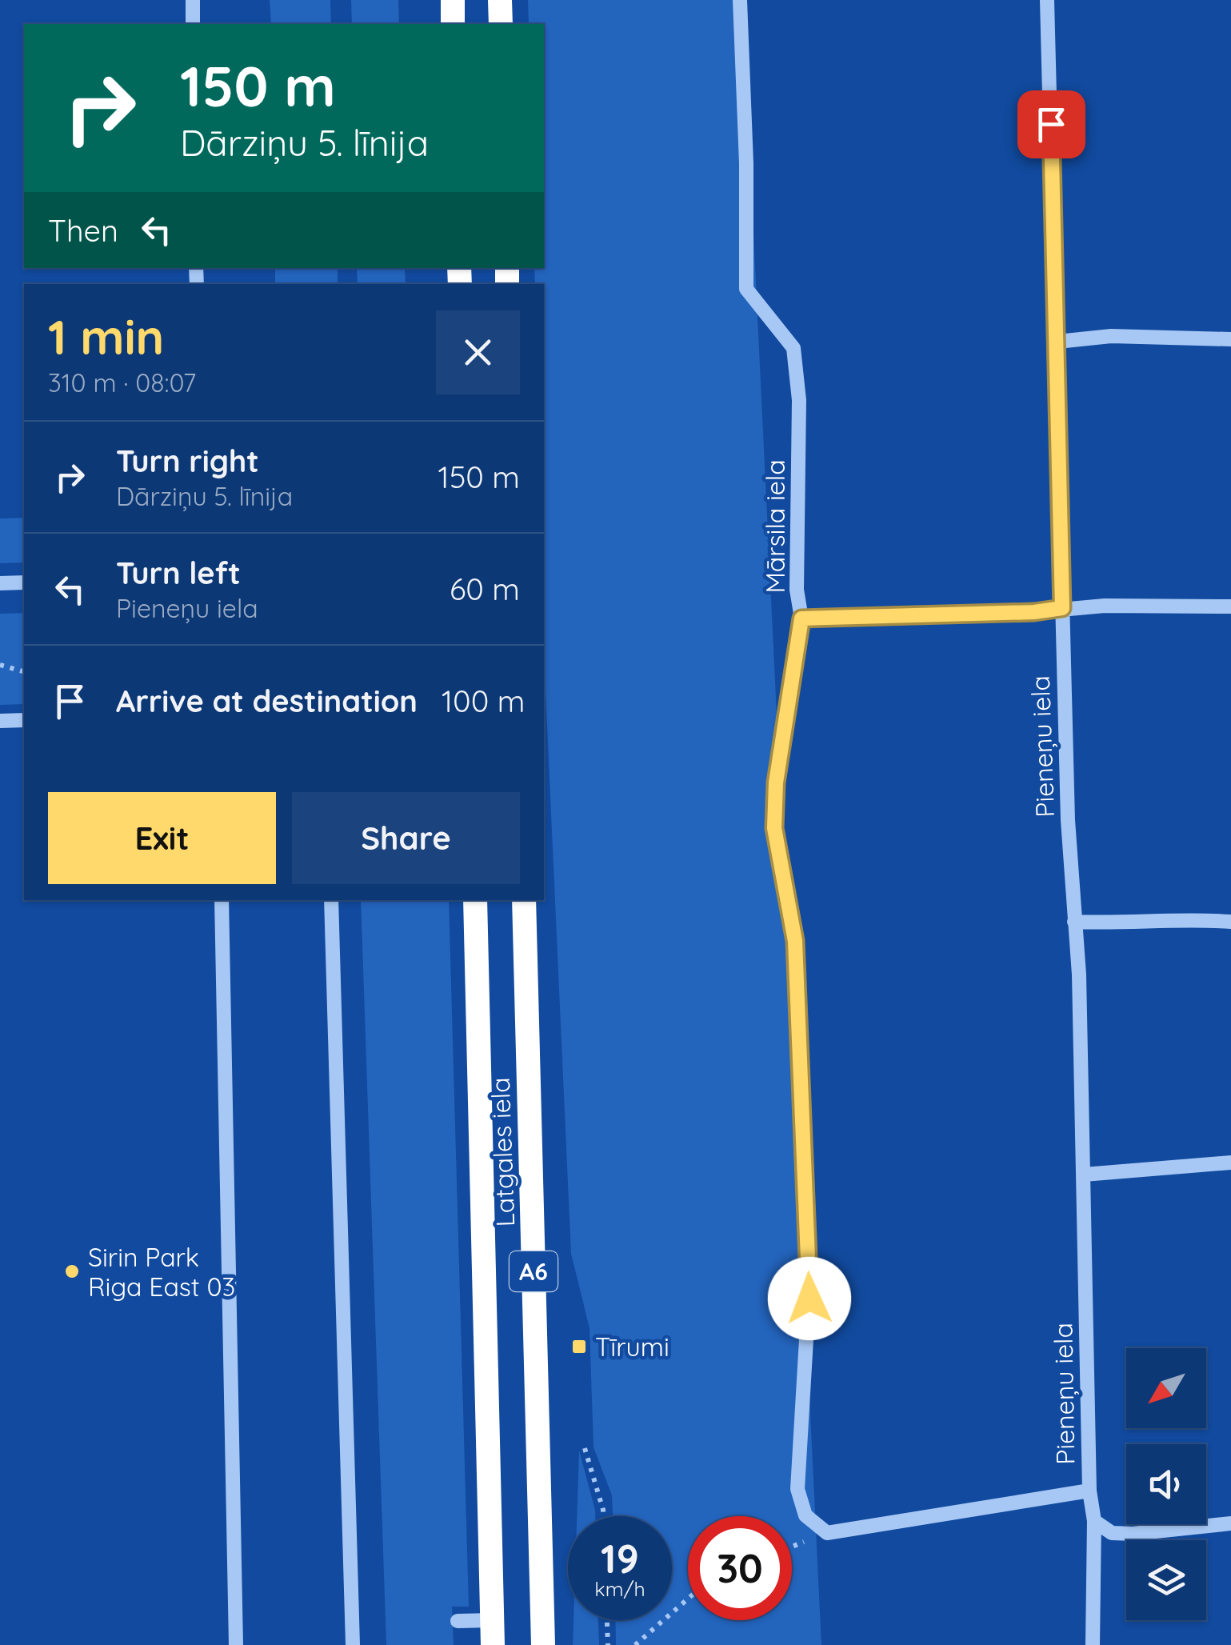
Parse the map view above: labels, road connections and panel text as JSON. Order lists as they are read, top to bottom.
{
  "streets": {
    "highway": ["Latgales iela", "A6"],
    "street": ["Mārsila iela", "Pieneņu iela"]
  },
  "crossings": [
    ["Mārsila iela", "Pieneņu iela"]
  ],
  "places": {
    "other": ["Sirin Park Riga East 03"],
    "transit": ["Tīrumi"]
  },
  "north": "bottom left",
  "page": {
    "turn": ["150 m", "Dārziņu 5. līnija"],
    "then": "Then",
    "heading": ["1 min", "310 m · 08:07"],
    "list": [
      {
        "name": "Turn right",
        "note": "Dārziņu 5. līnija",
        "value": "150 m"
      },
      {
        "name": "Turn left",
        "note": "Pieneņu iela",
        "value": "60 m"
      },
      {
        "name": "Arrive at destination",
        "value": "100 m"
      }
    ],
    "buttons": ["Exit", "Share"],
    "speed": "19 km/h",
    "limit": "30"
  }
}
